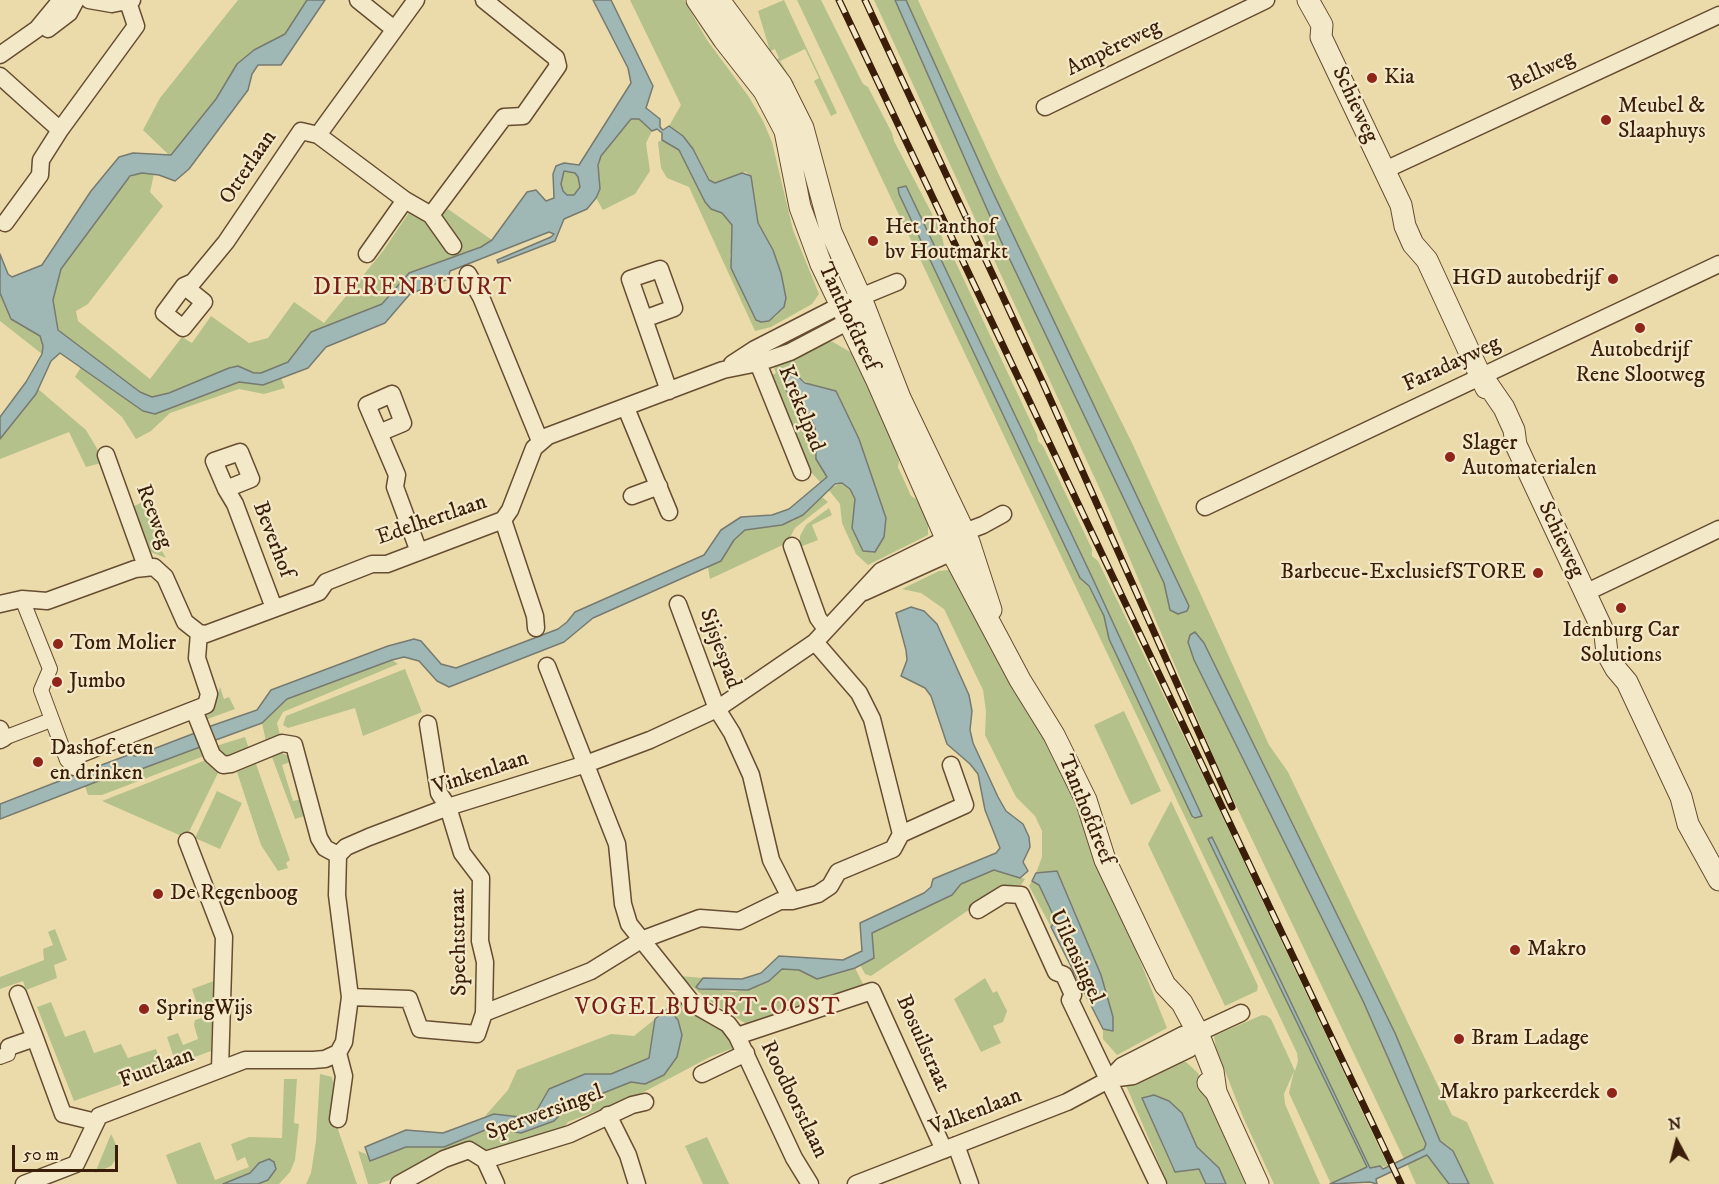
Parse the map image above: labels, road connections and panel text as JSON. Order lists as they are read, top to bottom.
{
  "streets": {
    "street": [
      "Ampèreweg",
      "Bellweg",
      "Schieweg",
      "Otterlaan",
      "Tanthofdreef",
      "Faradayweg",
      "Krekelpad",
      "Reeweg",
      "Edelhertlaan",
      "Beverhof",
      "Sijsjespad",
      "Vinkenlaan",
      "Spechtstraat",
      "Uilensingel",
      "Bosuilstraat",
      "Fuutlaan",
      "Roodborstlaan",
      "Valkenlaan",
      "Sperwersingel"
    ]
  },
  "crossings": [
    ["Bellweg", "Schieweg"],
    ["Schieweg", "Faradayweg"],
    ["Tanthofdreef", "Vinkenlaan"],
    ["Tanthofdreef", "Valkenlaan"],
    ["Reeweg", "Edelhertlaan"],
    ["Edelhertlaan", "Beverhof"],
    ["Sijsjespad", "Vinkenlaan"],
    ["Vinkenlaan", "Spechtstraat"],
    ["Vinkenlaan", "Roodborstlaan"],
    ["Uilensingel", "Valkenlaan"],
    ["Bosuilstraat", "Roodborstlaan"],
    ["Bosuilstraat", "Valkenlaan"]
  ],
  "districts": ["DIERENBUURT", "VOGELBUURT-OOST"],
  "places": [
    "Kia",
    "Meubel & Slaaphuys",
    "Het Tanthof bv Houtmarkt",
    "HGD autobedrijf",
    "Autobedrijf Rene Slootweg",
    "Slager Automaterialen",
    "Barbecue-ExclusiefSTORE",
    "Idenburg Car Solutions",
    "Tom Molier",
    "Jumbo",
    "Dashof eten en drinken",
    "De Regenboog",
    "Makro",
    "SpringWijs",
    "Bram Ladage",
    "Makro parkeerdek"
  ],
  "scale_bar": "50 m",
  "north": "top"
}
